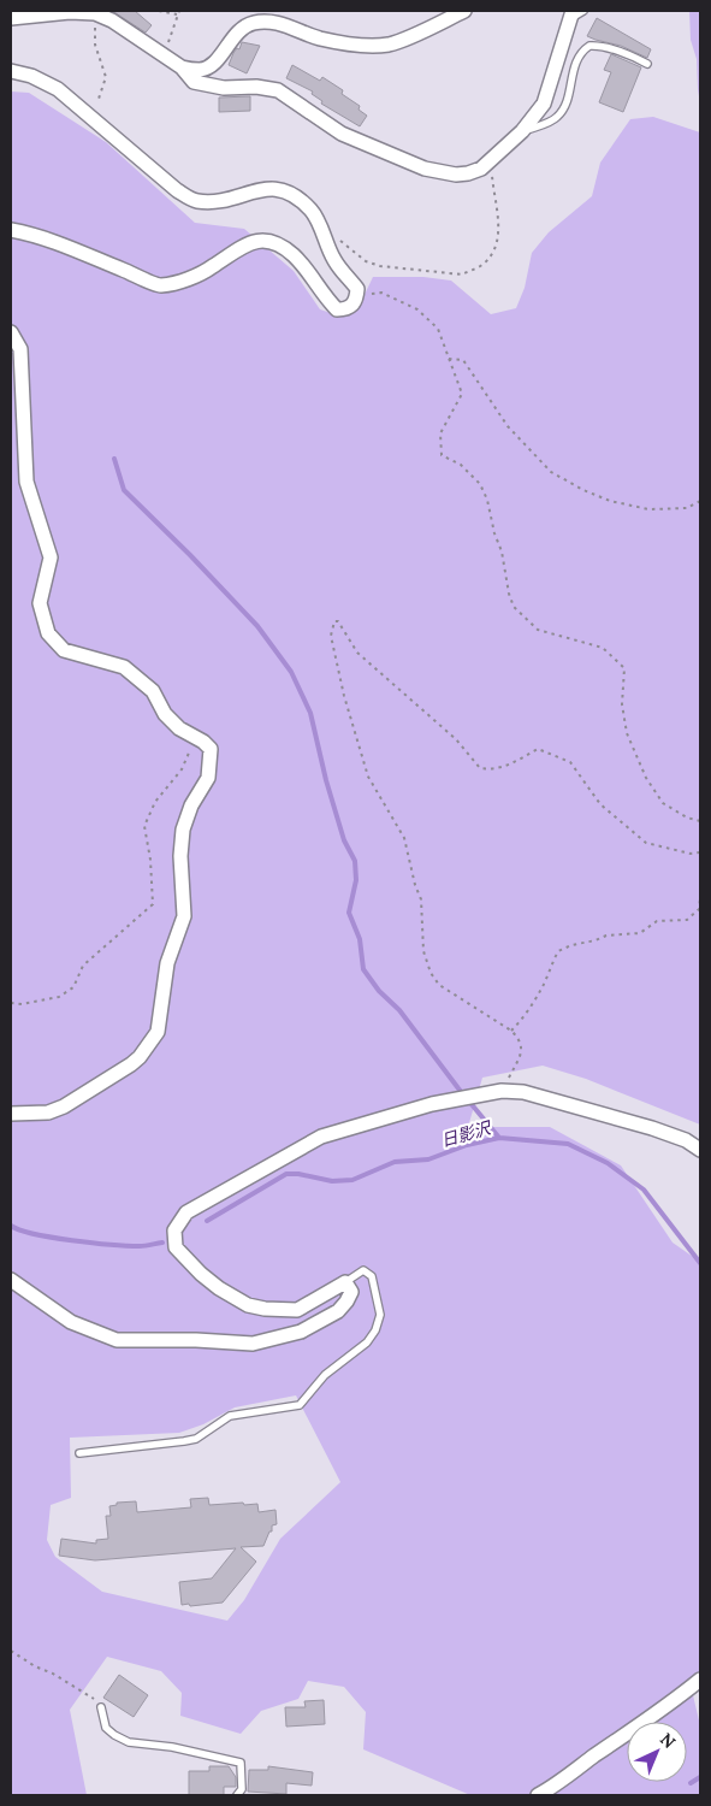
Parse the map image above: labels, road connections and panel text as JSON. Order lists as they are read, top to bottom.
{
  "water": ["日影沢"],
  "north": "top right"
}
